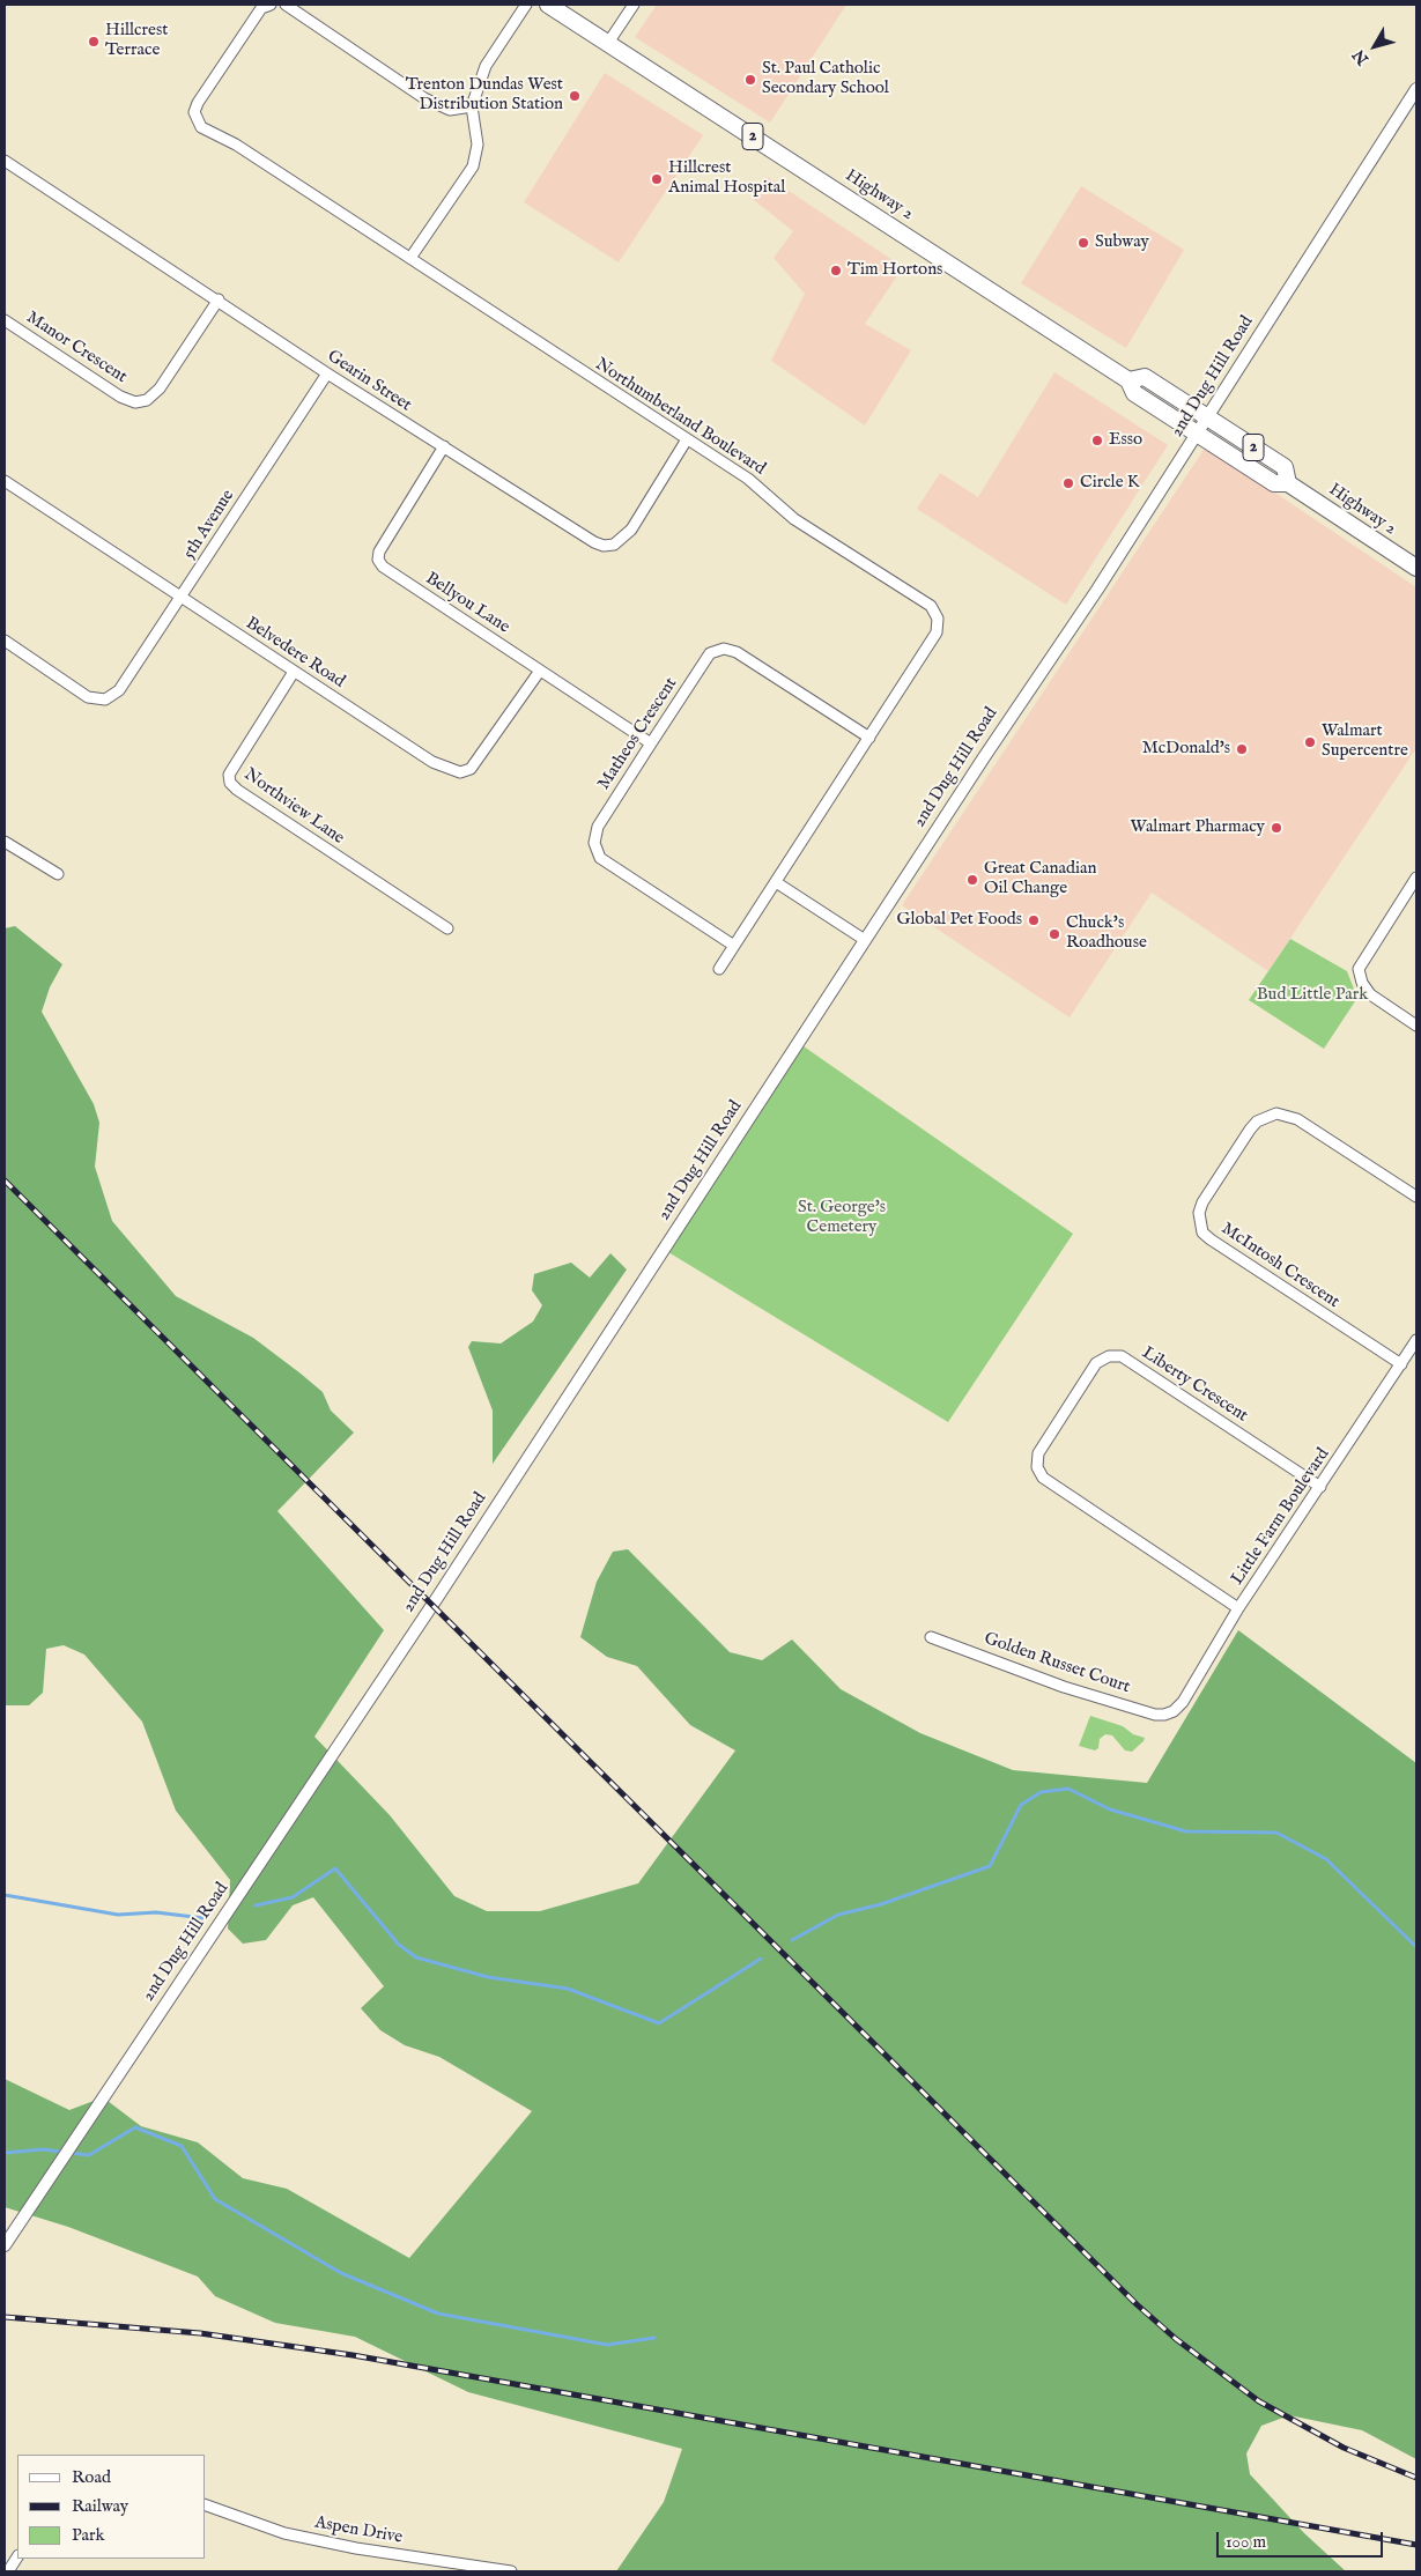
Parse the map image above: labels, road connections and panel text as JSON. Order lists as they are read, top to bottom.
{
  "streets": {
    "main road": ["2", "Highway 2"],
    "street": [
      "Manor Crescent",
      "2nd Dug Hill Road",
      "Gearin Street",
      "Northumberland Boulevard",
      "5th Avenue",
      "Bellyou Lane",
      "Belvedere Road",
      "Matheos Crescent",
      "Northview Lane",
      "McIntosh Crescent",
      "Liberty Crescent",
      "Little Farm Boulevard",
      "Golden Russet Court",
      "Aspen Drive"
    ]
  },
  "crossings": [
    ["2", "Highway 2"],
    ["Highway 2", "2nd Dug Hill Road"],
    ["Manor Crescent", "Gearin Street"],
    ["Gearin Street", "Northumberland Boulevard"],
    ["Gearin Street", "5th Avenue"],
    ["Gearin Street", "Bellyou Lane"],
    ["Northumberland Boulevard", "Matheos Crescent"],
    ["5th Avenue", "Belvedere Road"],
    ["Bellyou Lane", "Belvedere Road"],
    ["Bellyou Lane", "Matheos Crescent"],
    ["Belvedere Road", "Northview Lane"],
    ["McIntosh Crescent", "Little Farm Boulevard"],
    ["Liberty Crescent", "Little Farm Boulevard"],
    ["Little Farm Boulevard", "Golden Russet Court"]
  ],
  "parks": ["Bud Little Park", "St. George's Cemetery"],
  "places": [
    "Hillcrest Terrace",
    "St. Paul Catholic Secondary School",
    "Trenton Dundas West Distribution Station",
    "Hillcrest Animal Hospital",
    "Subway",
    "Tim Hortons",
    "Esso",
    "Circle K",
    "Walmart Supercentre",
    "McDonald's",
    "Walmart Pharmacy",
    "Great Canadian Oil Change",
    "Global Pet Foods",
    "Chuck's Roadhouse"
  ],
  "legend": ["Road", "Railway", "Park"],
  "scale_bar": "100 m",
  "north": "bottom left"
}
